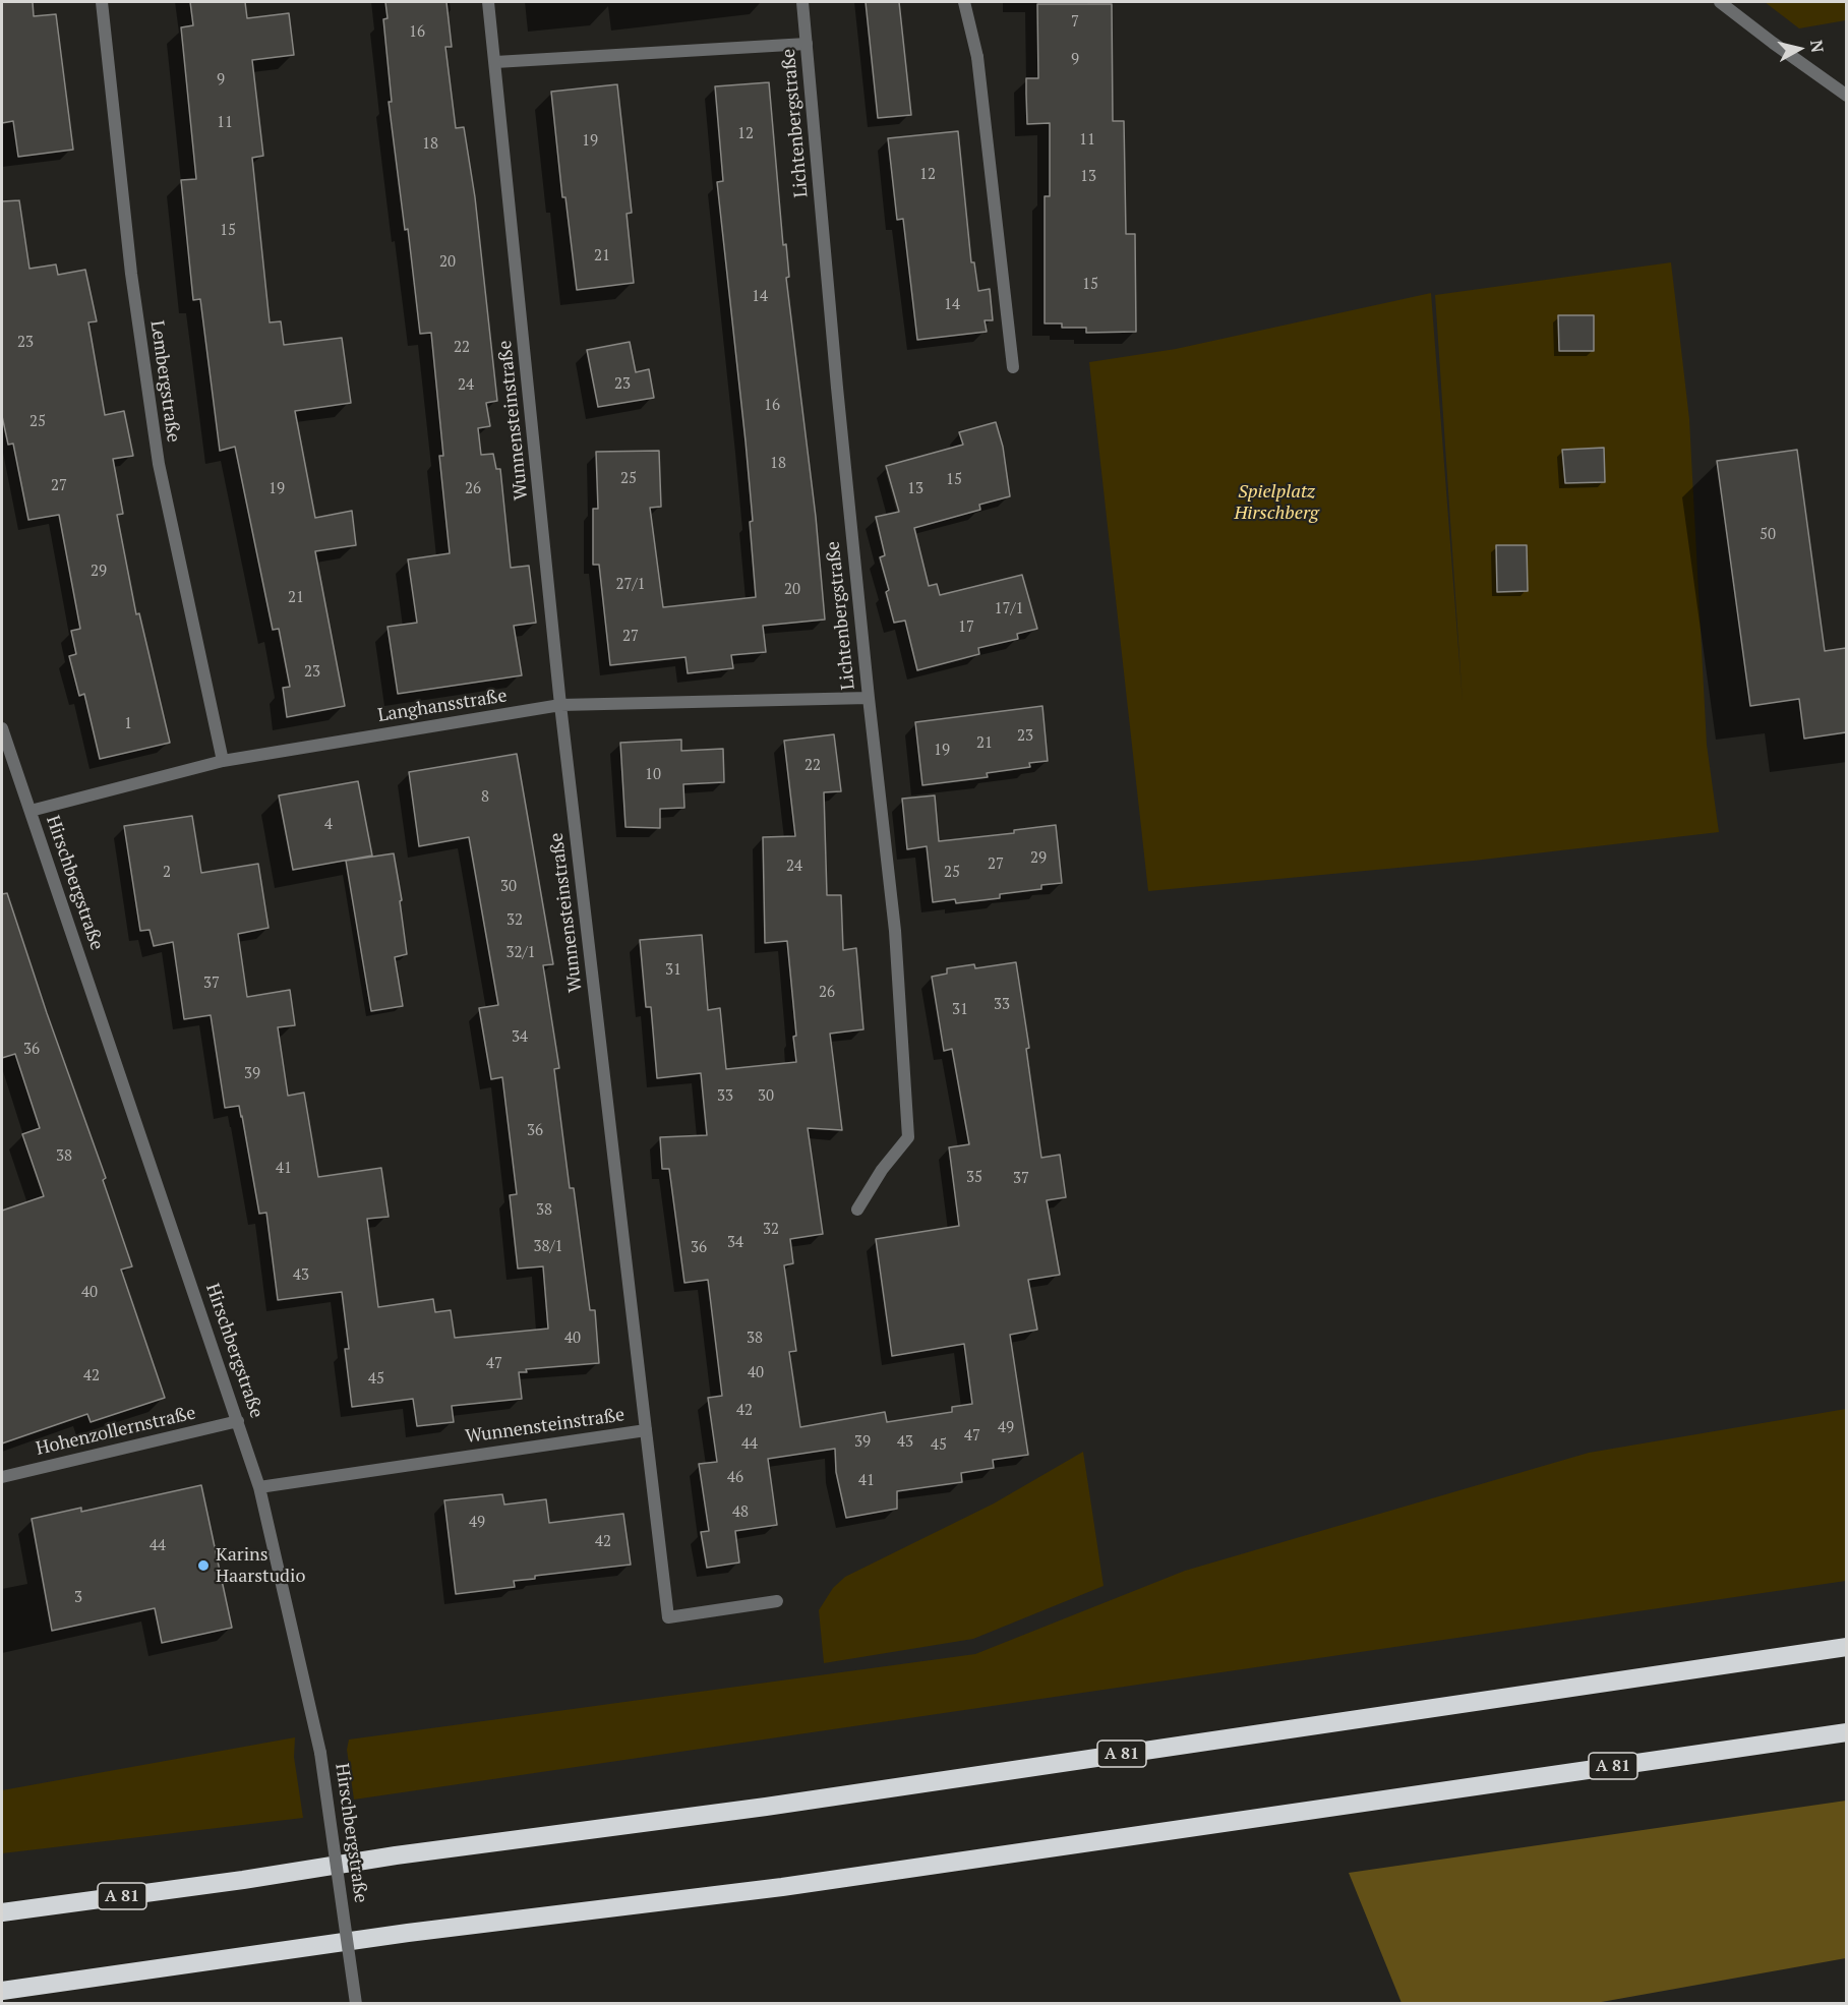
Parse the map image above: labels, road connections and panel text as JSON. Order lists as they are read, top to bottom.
{
  "streets": {
    "highway": ["A 81"],
    "street": [
      "Lichtenbergstraße",
      "Lembergstraße",
      "Wunnensteinstraße",
      "Langhansstraße",
      "Hirschbergstraße",
      "Hohenzollernstraße"
    ]
  },
  "crossings": [
    ["Lichtenbergstraße", "Langhansstraße"],
    ["Lembergstraße", "Langhansstraße"],
    ["Wunnensteinstraße", "Langhansstraße"],
    ["Wunnensteinstraße", "Hirschbergstraße"],
    ["Langhansstraße", "Hirschbergstraße"],
    ["Hirschbergstraße", "Hohenzollernstraße"]
  ],
  "parks": ["Spielplatz Hirschberg"],
  "places": ["Karins Haarstudio"],
  "house_numbers": [
    "7",
    "16",
    "9",
    "9",
    "11",
    "12",
    "11",
    "19",
    "18",
    "12",
    "13",
    "15",
    "21",
    "20",
    "15",
    "14",
    "14",
    "23",
    "22",
    "23",
    "24",
    "16",
    "25",
    "18",
    "25",
    "15",
    "27",
    "19",
    "26",
    "13",
    "50",
    "29",
    "27/1",
    "20",
    "21",
    "17/1",
    "17",
    "27",
    "23",
    "1",
    "23",
    "21",
    "19",
    "22",
    "10",
    "8",
    "4",
    "29",
    "27",
    "24",
    "2",
    "25",
    "30",
    "32",
    "32/1",
    "31",
    "37",
    "26",
    "33",
    "31",
    "34",
    "36",
    "39",
    "33",
    "30",
    "36",
    "38",
    "41",
    "35",
    "37",
    "38",
    "32",
    "34",
    "38/1",
    "36",
    "43",
    "40",
    "40",
    "38",
    "47",
    "40",
    "42",
    "45",
    "42",
    "49",
    "47",
    "39",
    "43",
    "44",
    "45",
    "46",
    "41",
    "48",
    "49",
    "42",
    "44",
    "3"
  ],
  "north": "right"
}
